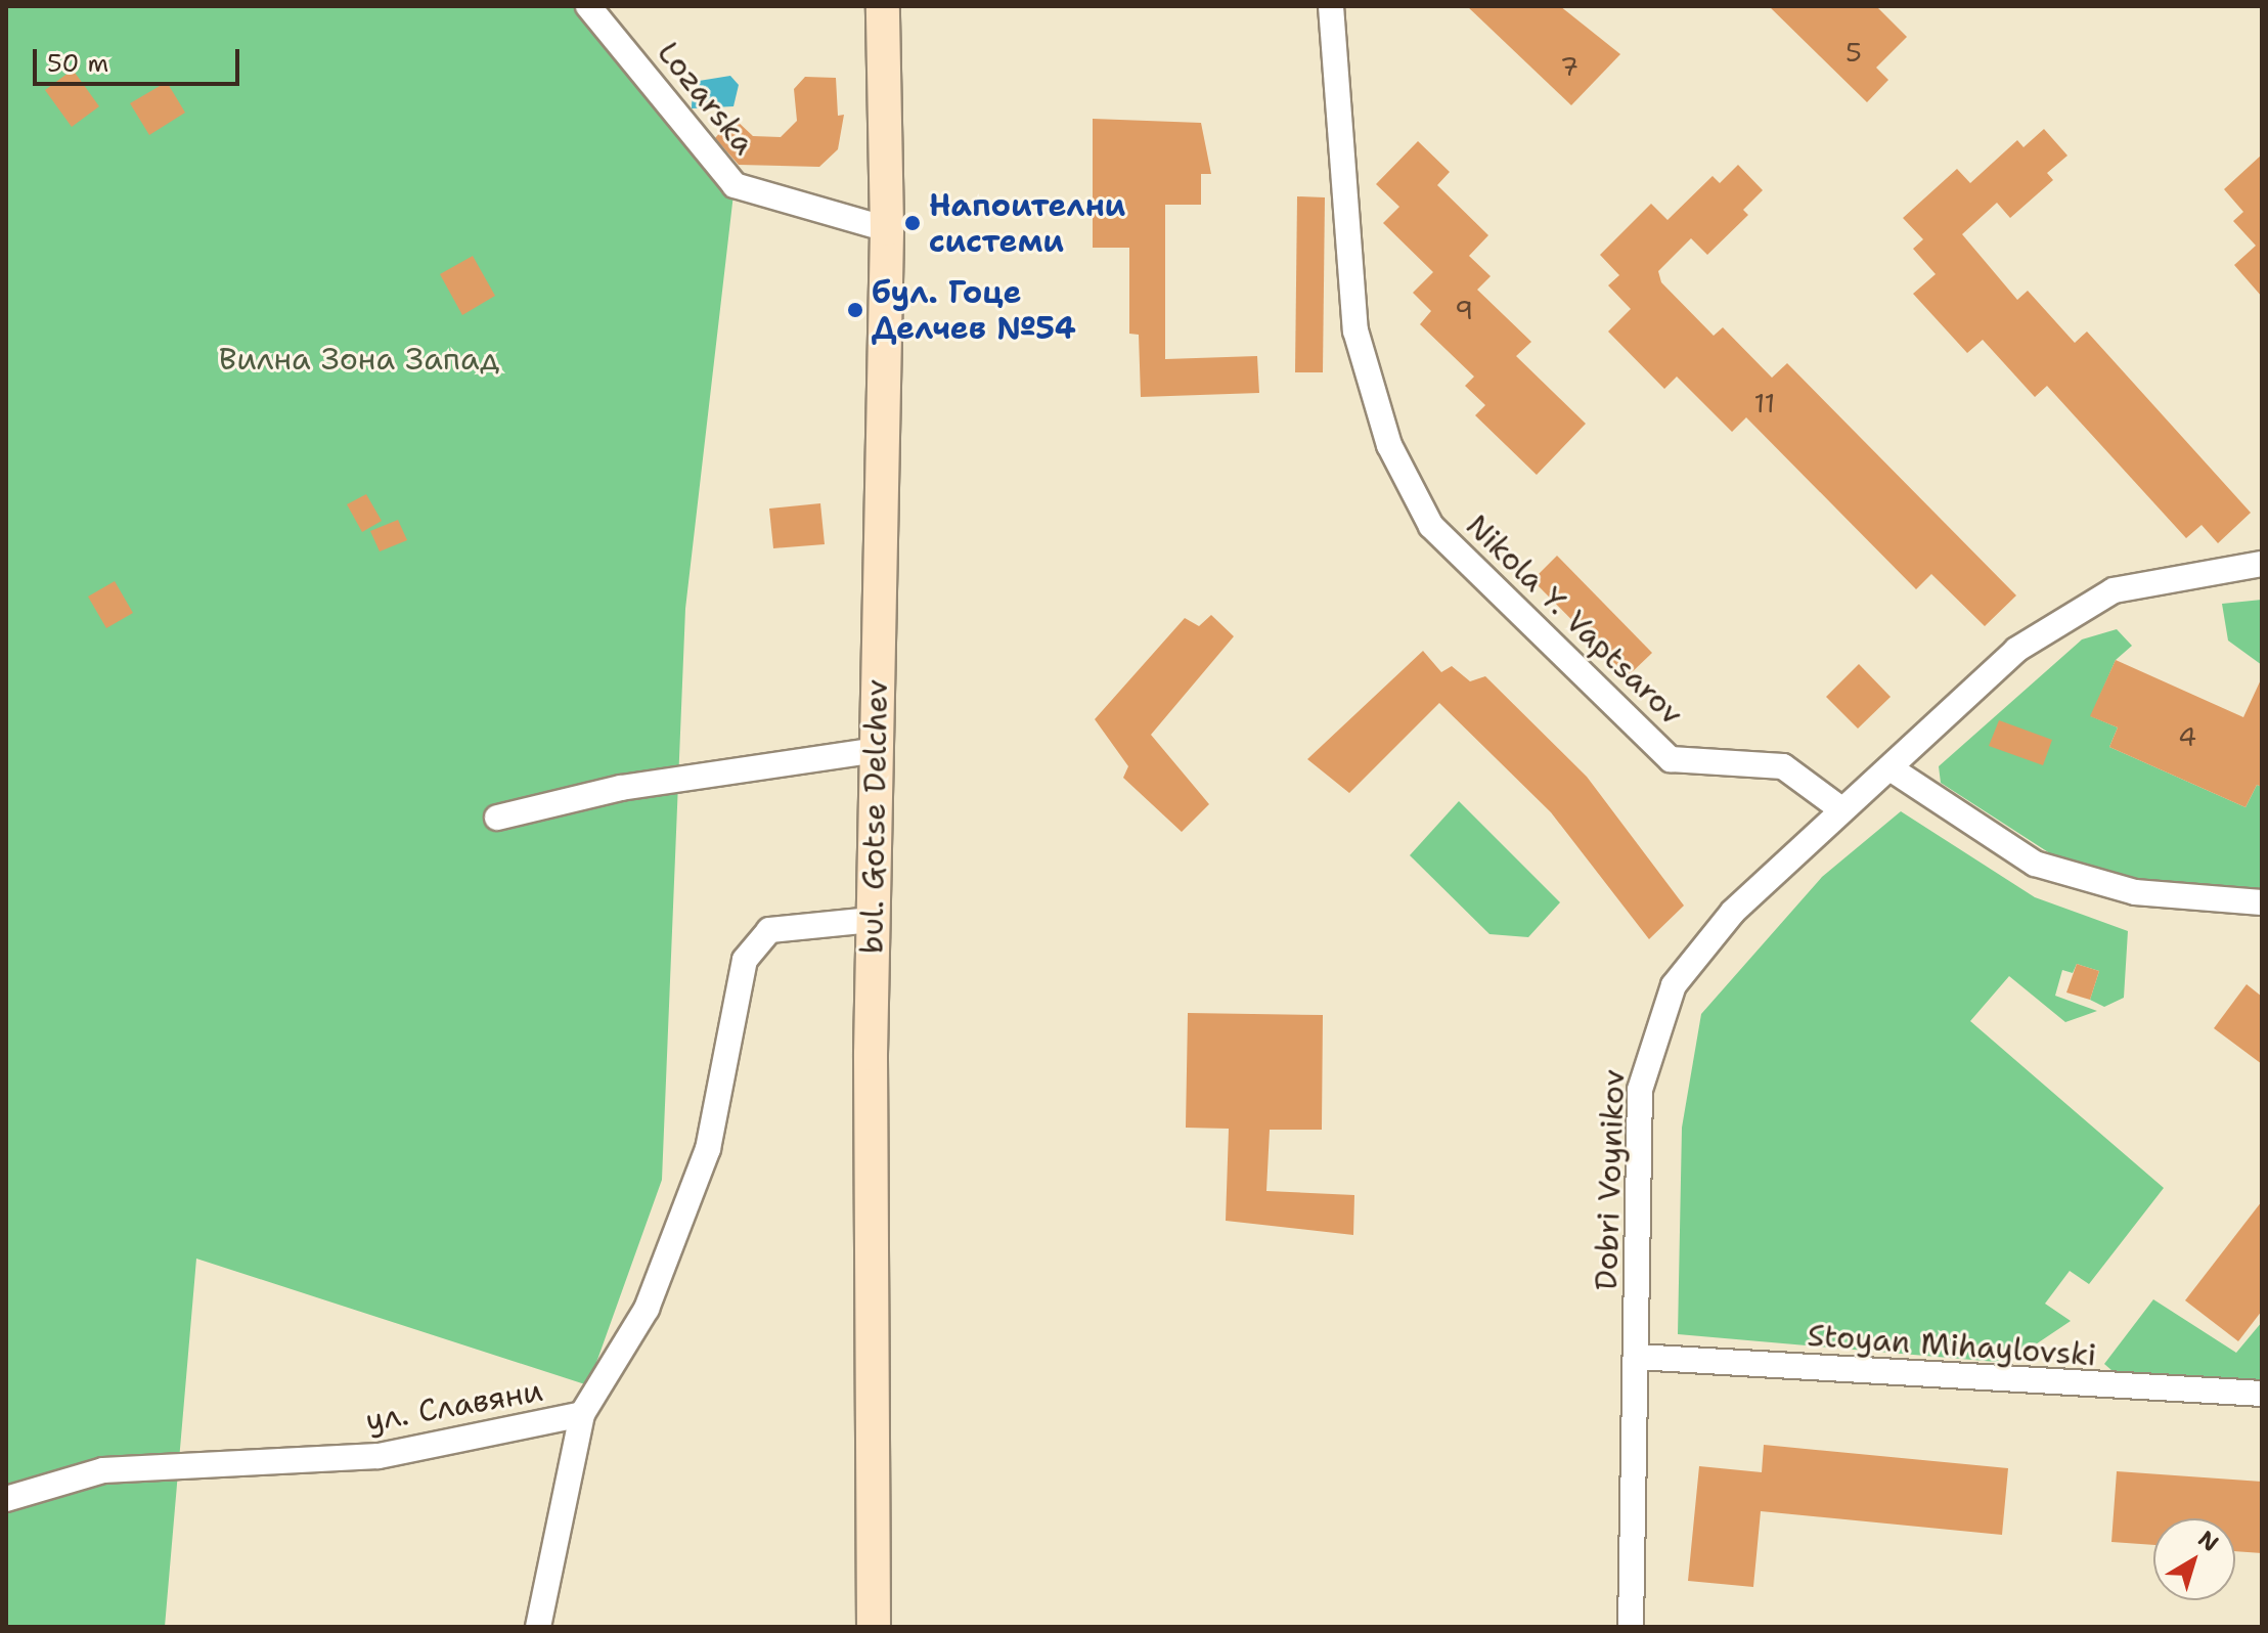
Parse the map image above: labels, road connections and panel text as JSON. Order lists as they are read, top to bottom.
{
  "streets": {
    "main road": ["bul. Gotse Delchev"],
    "street": [
      "Lozarska",
      "Nikola Y. Vaptsarov",
      "Dobri Voynikov",
      "Stoyan Mihaylovski",
      "ул. Славяни"
    ]
  },
  "crossings": [
    ["Lozarska", "bul. Gotse Delchev"],
    ["Nikola Y. Vaptsarov", "Dobri Voynikov"],
    ["bul. Gotse Delchev", "ул. Славяни"],
    ["Dobri Voynikov", "Stoyan Mihaylovski"]
  ],
  "parks": ["Вилна Зона Запад"],
  "places": ["Напоителни системи", "бул. Гоце Делчев №54"],
  "house_numbers": [
    "5",
    "7",
    "9",
    "11",
    "4"
  ],
  "scale_bar": "50 m",
  "north": "top right"
}
